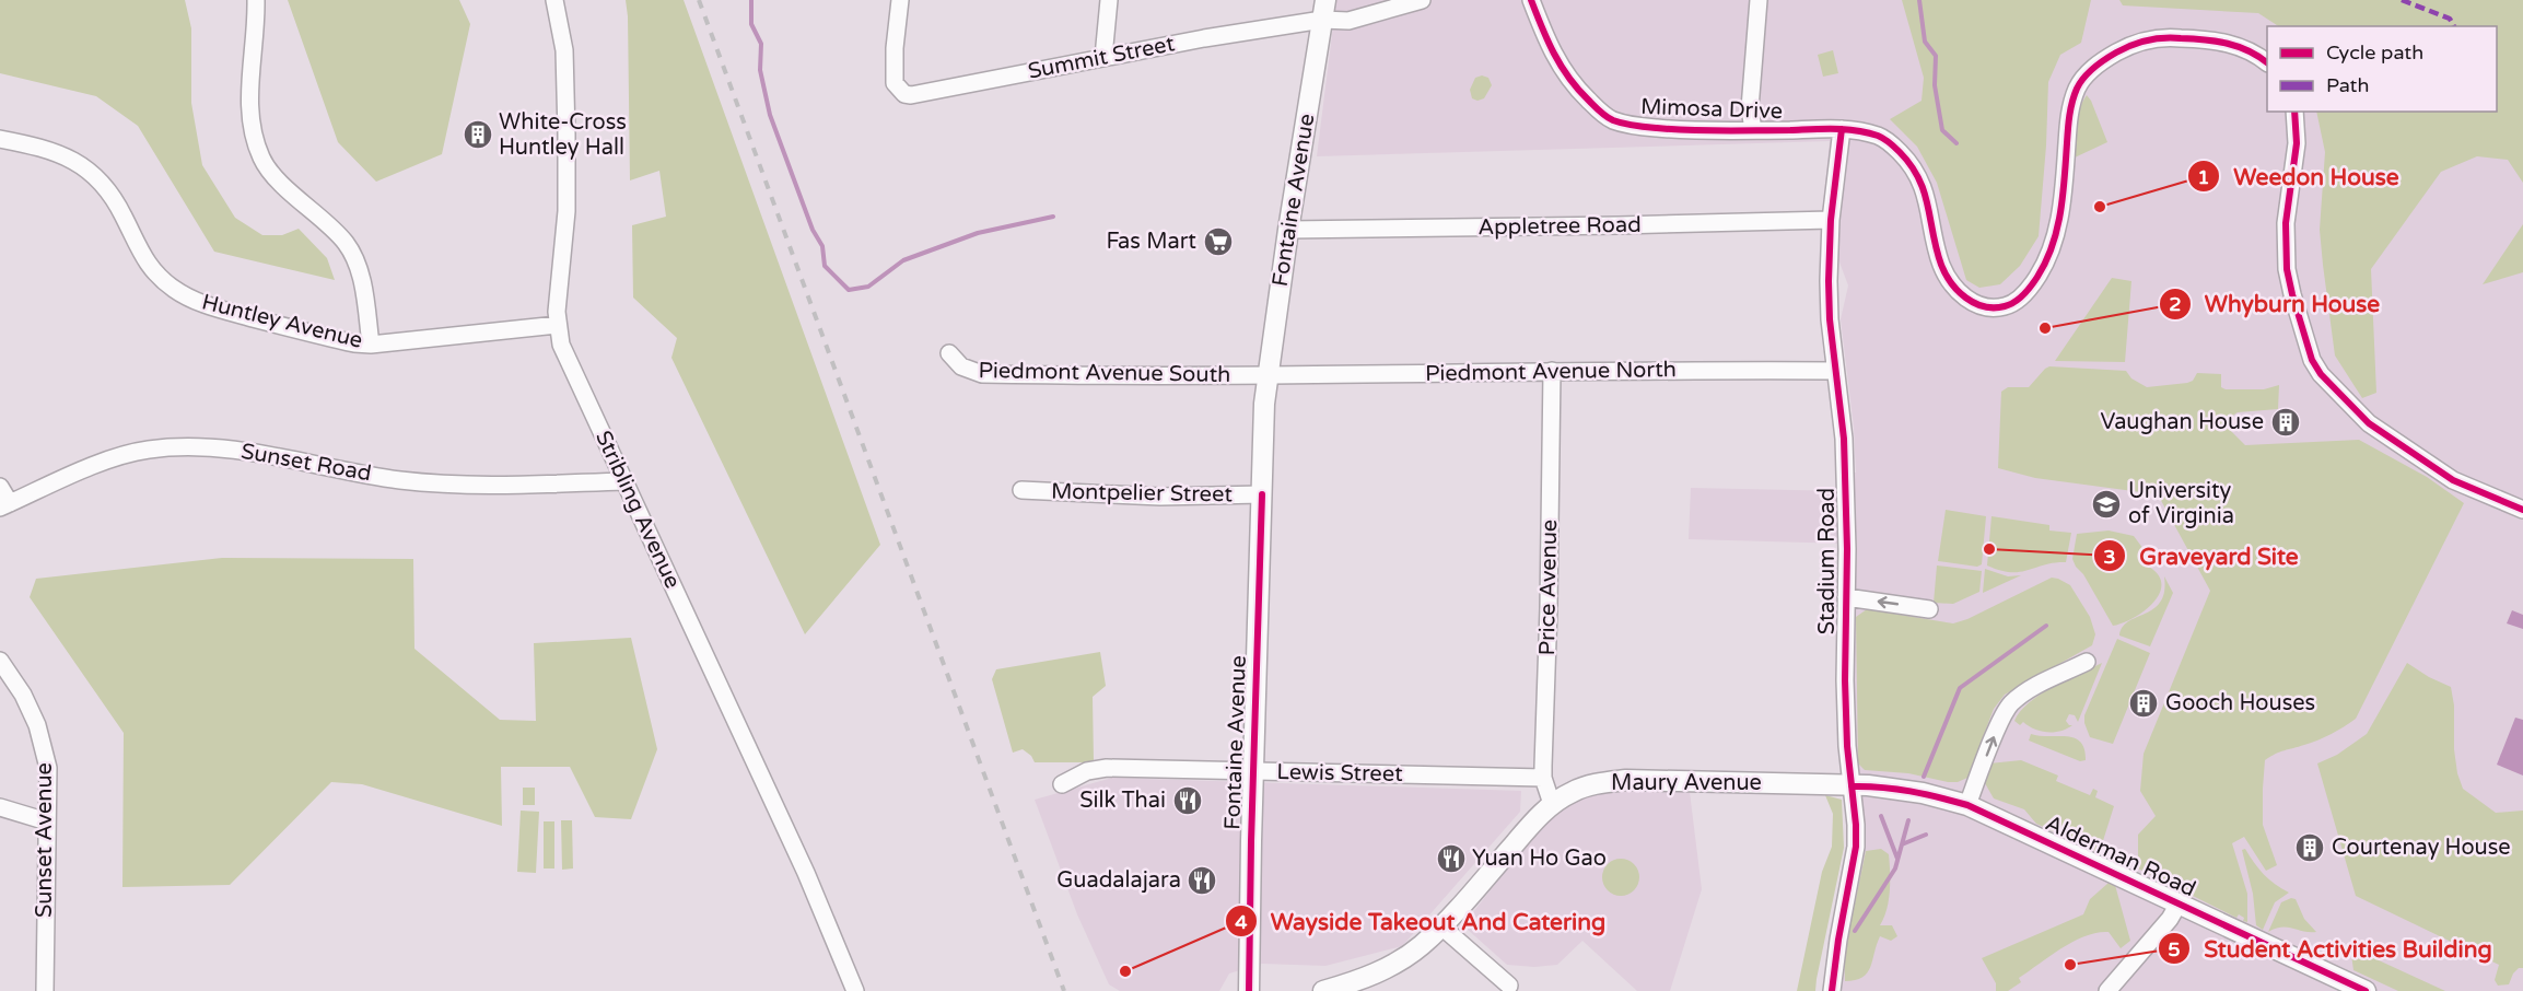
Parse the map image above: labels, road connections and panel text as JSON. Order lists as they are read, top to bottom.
{
  "streets": {
    "main road": ["Fontaine Avenue", "Maury Avenue", "Alderman Road"],
    "street": [
      "Summit Street",
      "Mimosa Drive",
      "Appletree Road",
      "Huntley Avenue",
      "Piedmont Avenue North",
      "Piedmont Avenue South",
      "Sunset Road",
      "Montpelier Street",
      "Stribling Avenue",
      "Stadium Road",
      "Price Avenue",
      "Lewis Street",
      "Sunset Avenue"
    ]
  },
  "crossings": [
    ["Summit Street", "Fontaine Avenue"],
    ["Mimosa Drive", "Stadium Road"],
    ["Fontaine Avenue", "Appletree Road"],
    ["Fontaine Avenue", "Piedmont Avenue North"],
    ["Fontaine Avenue", "Piedmont Avenue South"],
    ["Fontaine Avenue", "Montpelier Street"],
    ["Fontaine Avenue", "Lewis Street"],
    ["Appletree Road", "Stadium Road"],
    ["Huntley Avenue", "Stribling Avenue"],
    ["Piedmont Avenue North", "Piedmont Avenue South"],
    ["Piedmont Avenue North", "Stadium Road"],
    ["Piedmont Avenue North", "Price Avenue"],
    ["Sunset Road", "Stribling Avenue"],
    ["Stadium Road", "Maury Avenue"],
    ["Stadium Road", "Alderman Road"],
    ["Price Avenue", "Lewis Street"],
    ["Price Avenue", "Maury Avenue"],
    ["Maury Avenue", "Alderman Road"]
  ],
  "places": {
    "building": [
      "White-Cross Huntley Hall",
      "Vaughan House",
      "Gooch Houses",
      "Courtenay House"
    ],
    "other": [
      "Weedon House",
      "Whyburn House",
      "Graveyard Site",
      "Student Activities Building",
      "Wayside Takeout And Catering"
    ],
    "supermarket": ["Fas Mart"],
    "school or university": ["University of Virginia"],
    "restaurant": ["Silk Thai", "Yuan Ho Gao", "Guadalajara"]
  },
  "legend": ["Cycle path", "Path"]
}
